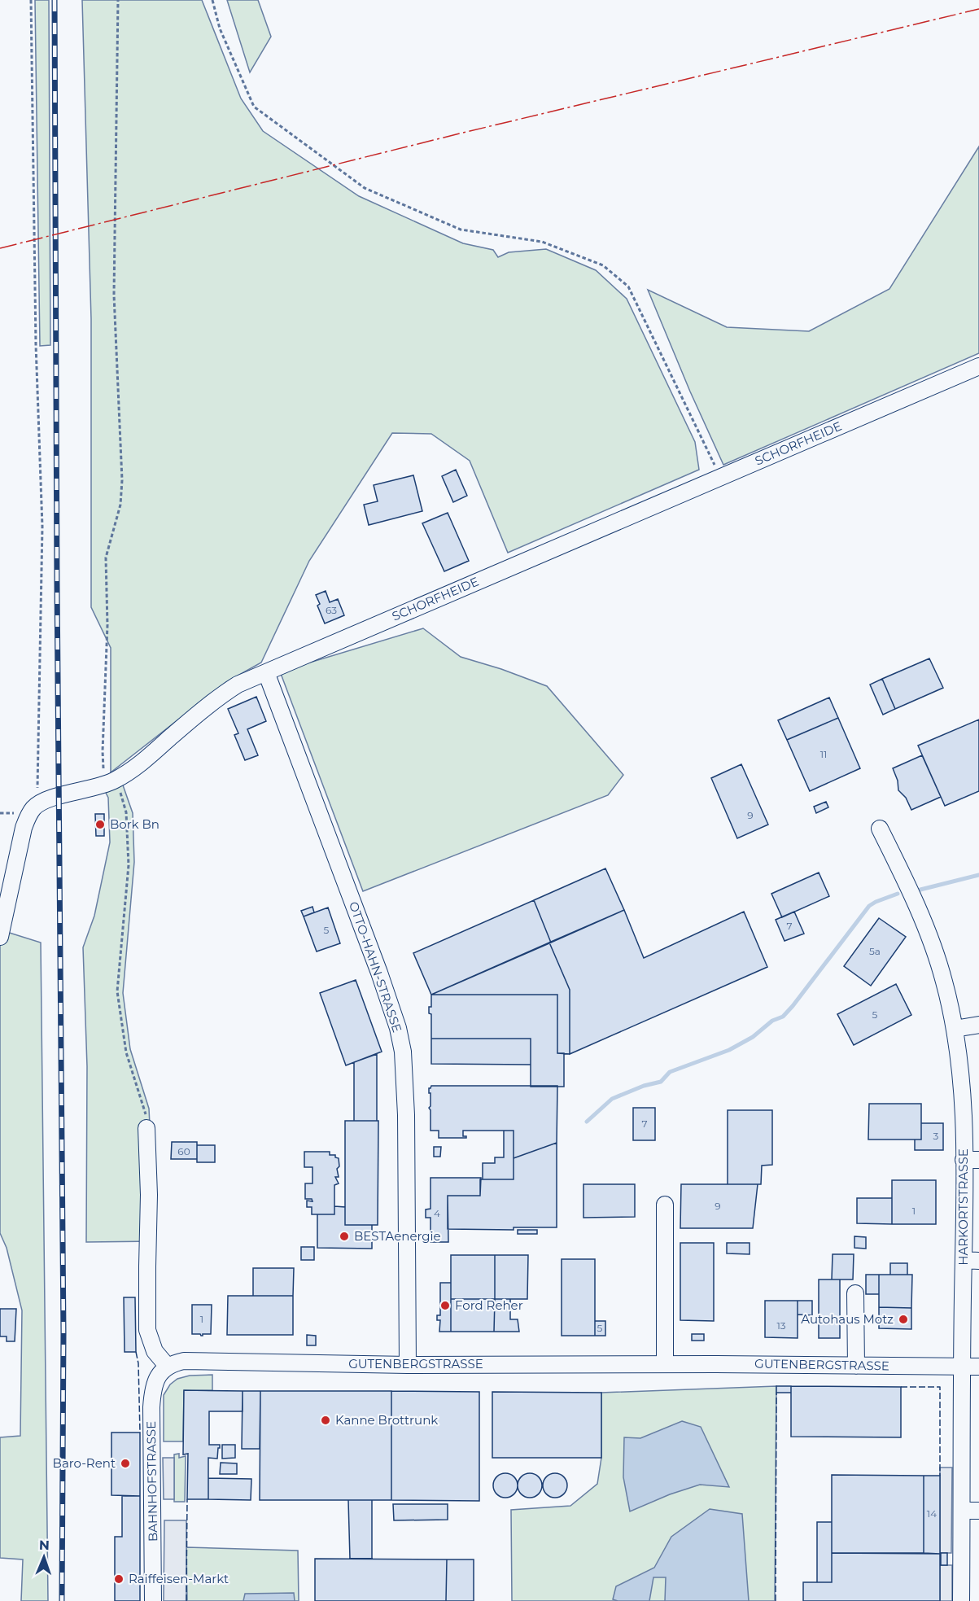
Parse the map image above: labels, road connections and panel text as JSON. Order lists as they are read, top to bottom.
{
  "streets": {
    "street": [
      "SCHORFHEIDE",
      "OTTO-HAHN-STRASSE",
      "HARKORTSTRASSE",
      "GUTENBERGSTRASSE",
      "BAHNHOFSTRASSE"
    ]
  },
  "crossings": [
    ["SCHORFHEIDE", "OTTO-HAHN-STRASSE"],
    ["OTTO-HAHN-STRASSE", "GUTENBERGSTRASSE"],
    ["HARKORTSTRASSE", "GUTENBERGSTRASSE"],
    ["GUTENBERGSTRASSE", "BAHNHOFSTRASSE"]
  ],
  "places": [
    "Bork Bn",
    "BESTAenergie",
    "Ford Reher",
    "Autohaus Motz",
    "Kanne Brottrunk",
    "Baro-Rent",
    "Raiffeisen-Markt"
  ],
  "house_numbers": [
    "63",
    "11",
    "9",
    "7",
    "5",
    "5a",
    "5",
    "7",
    "3",
    "60",
    "9",
    "1",
    "4",
    "1",
    "13",
    "5",
    "14"
  ],
  "north": "top"
}
